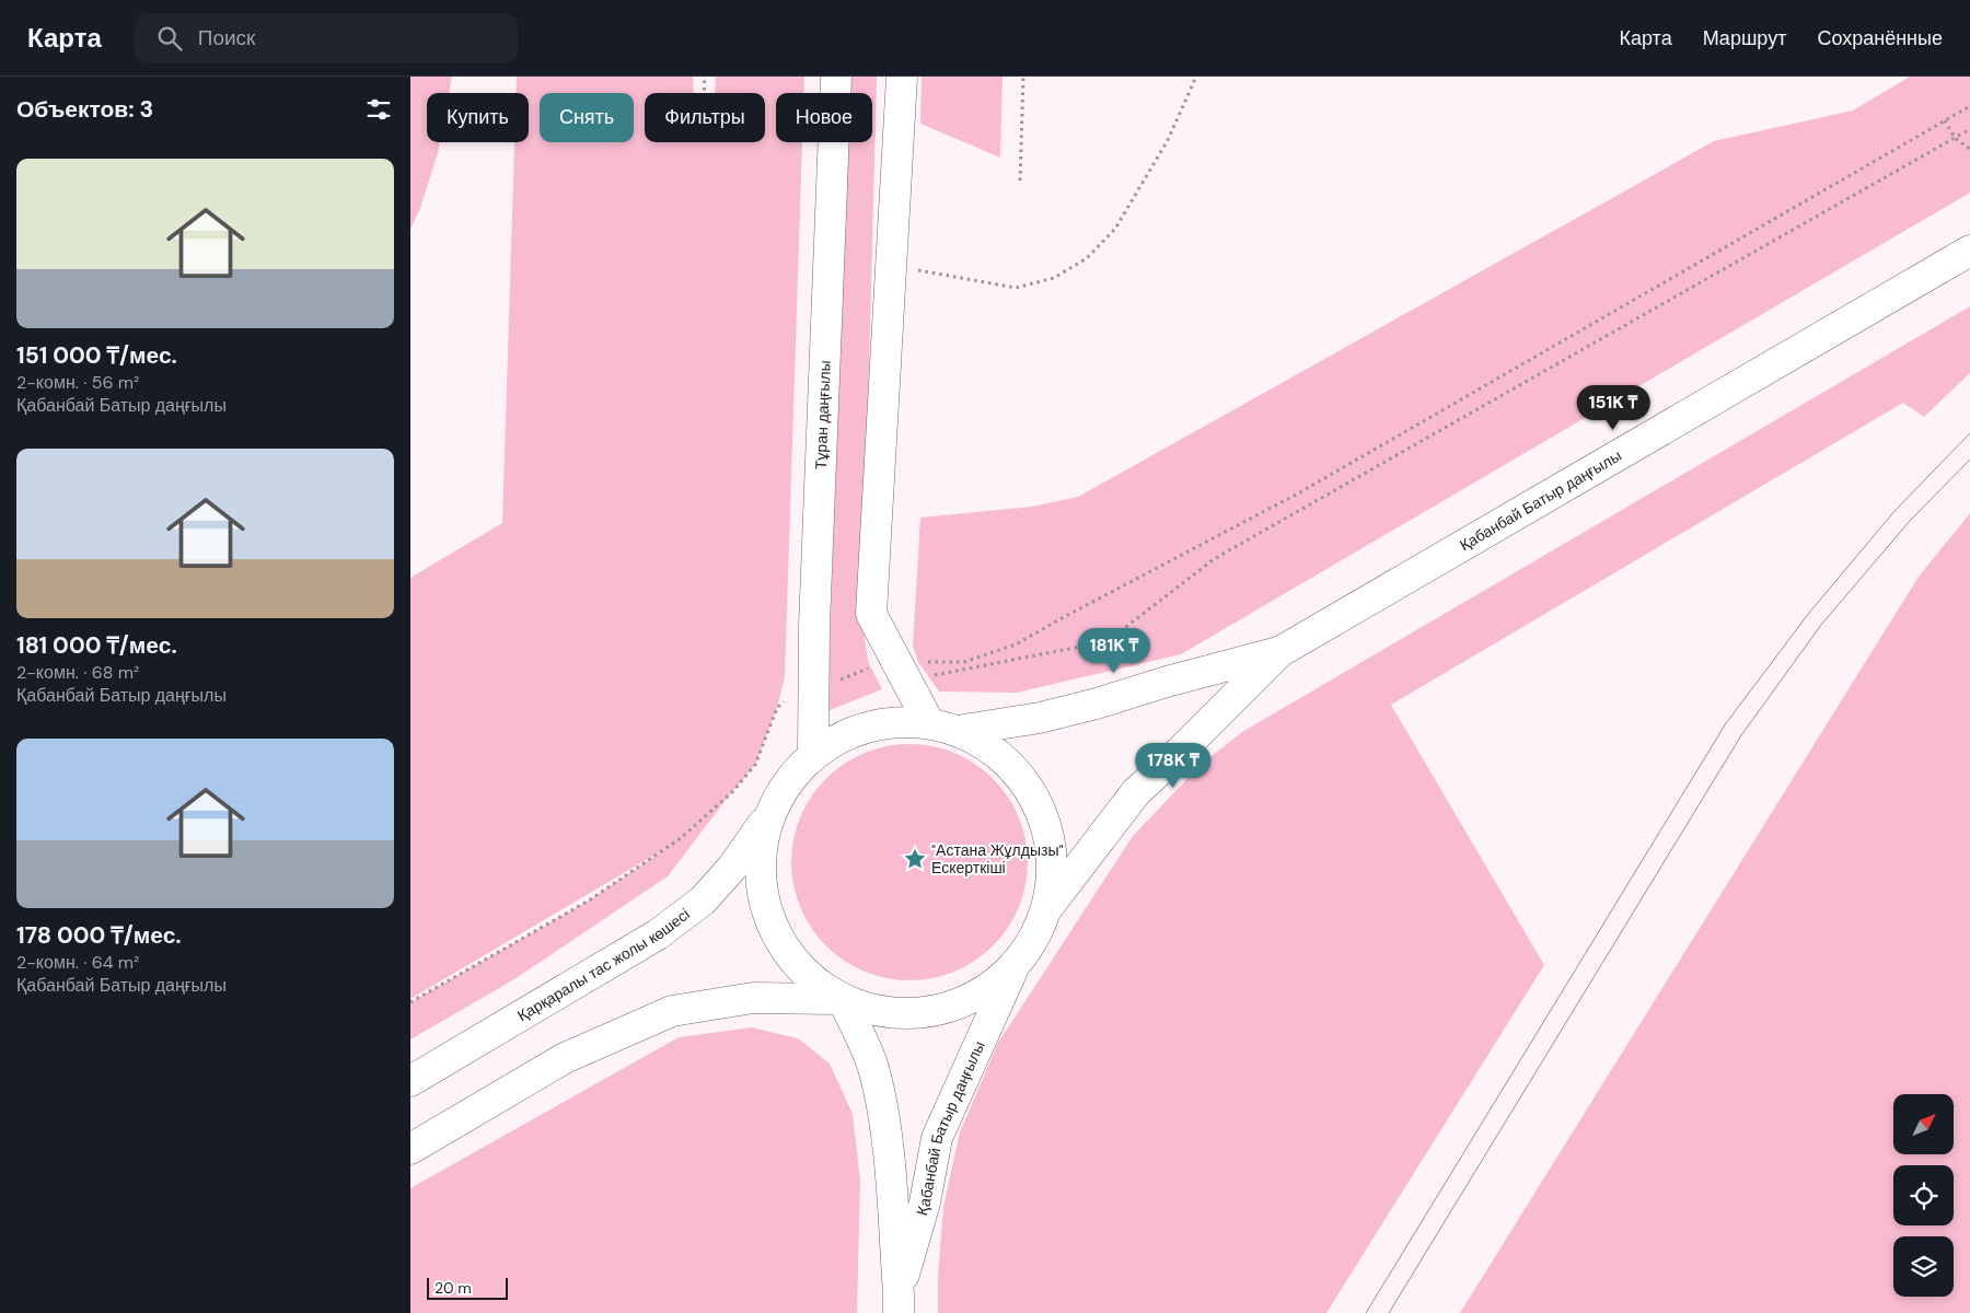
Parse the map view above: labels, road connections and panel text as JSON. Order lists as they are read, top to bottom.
{
  "streets": {
    "main road": ["Тұран даңғылы", "Қабанбай Батыр даңғылы", "Қарқаралы тас жолы көшесі"]
  },
  "crossings": [
    ["Тұран даңғылы", "Қабанбай Батыр даңғылы"],
    ["Тұран даңғылы", "Қарқаралы тас жолы көшесі"],
    ["Қабанбай Батыр даңғылы", "Қарқаралы тас жолы көшесі"]
  ],
  "places": {
    "place": ["\"Астана Жұлдызы\" Ескерткіші"]
  },
  "scale_bar": "20 m",
  "north": "top right",
  "page": {
    "header": "Карта",
    "search": "Поиск",
    "nav": ["Карта", "Маршрут", "Сохранённые"],
    "heading": "Объектов: 3",
    "chip": [
      "Купить",
      "Снять",
      "Фильтры",
      "Новое"
    ],
    "list": [
      {
        "name": "151 000 ₸/мес.",
        "note": "2-комн. · 56 m² · Қабанбай Батыр даңғылы"
      },
      {
        "name": "181 000 ₸/мес.",
        "note": "2-комн. · 68 m² · Қабанбай Батыр даңғылы"
      },
      {
        "name": "178 000 ₸/мес.",
        "note": "2-комн. · 64 m² · Қабанбай Батыр даңғылы"
      }
    ],
    "price": ["151K ₸", "181K ₸", "178K ₸"],
    "scale": "20 m"
  }
}
